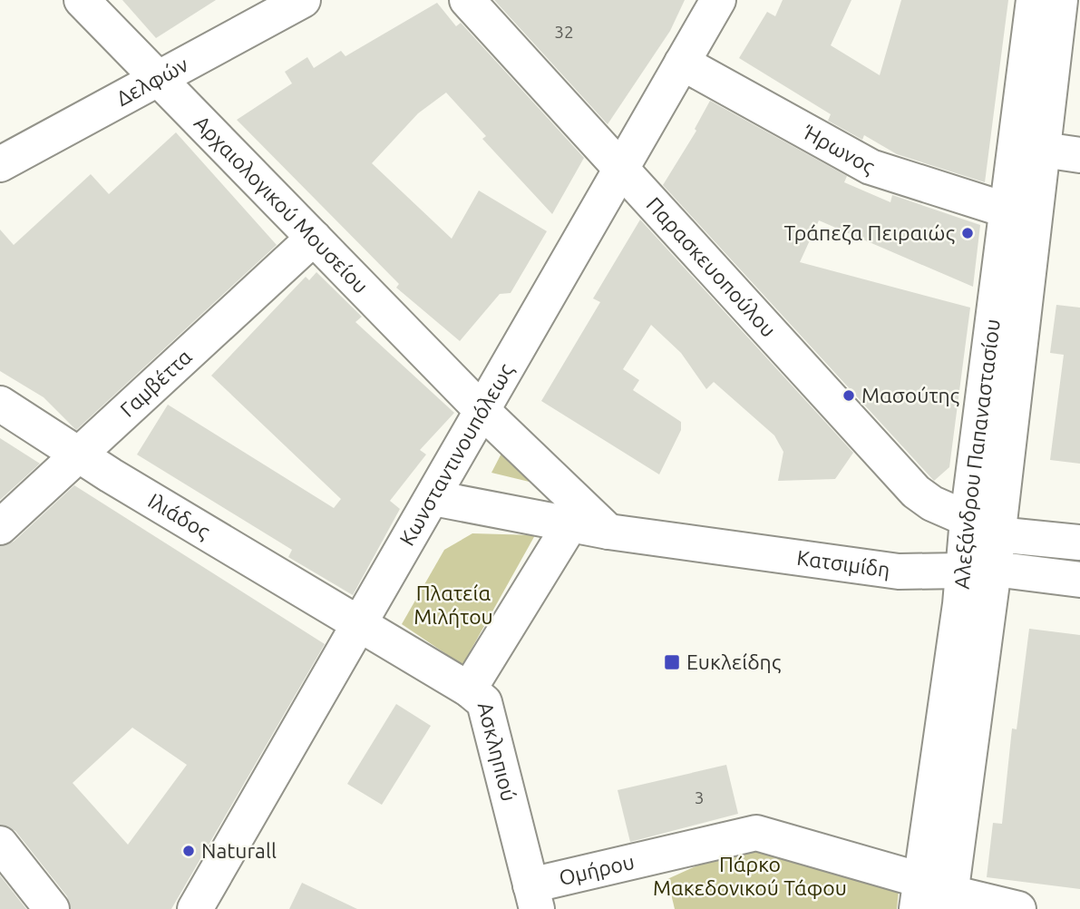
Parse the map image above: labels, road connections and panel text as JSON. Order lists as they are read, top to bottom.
{
  "streets": {
    "street": [
      "Δελφών",
      "Ήρωνος",
      "Αρχαιολογικού Μουσείου",
      "Παρασκευοπούλου",
      "Γαμβέττα",
      "Κωνσταντινουπόλεως",
      "Αλεξάνδρου Παπαναστασίου",
      "Ιλιάδος",
      "Κατσιμίδη",
      "Ασκληπιού",
      "Ομήρου"
    ]
  },
  "crossings": [
    ["Δελφών", "Αρχαιολογικού Μουσείου"],
    ["Ήρωνος", "Κωνσταντινουπόλεως"],
    ["Ήρωνος", "Αλεξάνδρου Παπαναστασίου"],
    ["Αρχαιολογικού Μουσείου", "Γαμβέττα"],
    ["Αρχαιολογικού Μουσείου", "Κωνσταντινουπόλεως"],
    ["Παρασκευοπούλου", "Κωνσταντινουπόλεως"],
    ["Παρασκευοπούλου", "Αλεξάνδρου Παπαναστασίου"],
    ["Γαμβέττα", "Ιλιάδος"],
    ["Κωνσταντινουπόλεως", "Ιλιάδος"],
    ["Κωνσταντινουπόλεως", "Κατσιμίδη"],
    ["Κωνσταντινουπόλεως", "Ασκληπιού"],
    ["Αλεξάνδρου Παπαναστασίου", "Κατσιμίδη"],
    ["Αλεξάνδρου Παπαναστασίου", "Ομήρου"],
    ["Ιλιάδος", "Ασκληπιού"],
    ["Ασκληπιού", "Ομήρου"]
  ],
  "parks": ["Πλατεία Μιλήτου", "Πάρκο Μακεδονικού Τάφου"],
  "places": {
    "other": ["Τράπεζα Πειραιώς", "Μασούτης", "Naturall"],
    "transit": ["Ευκλείδης"]
  },
  "house_numbers": ["32", "3"]
}
